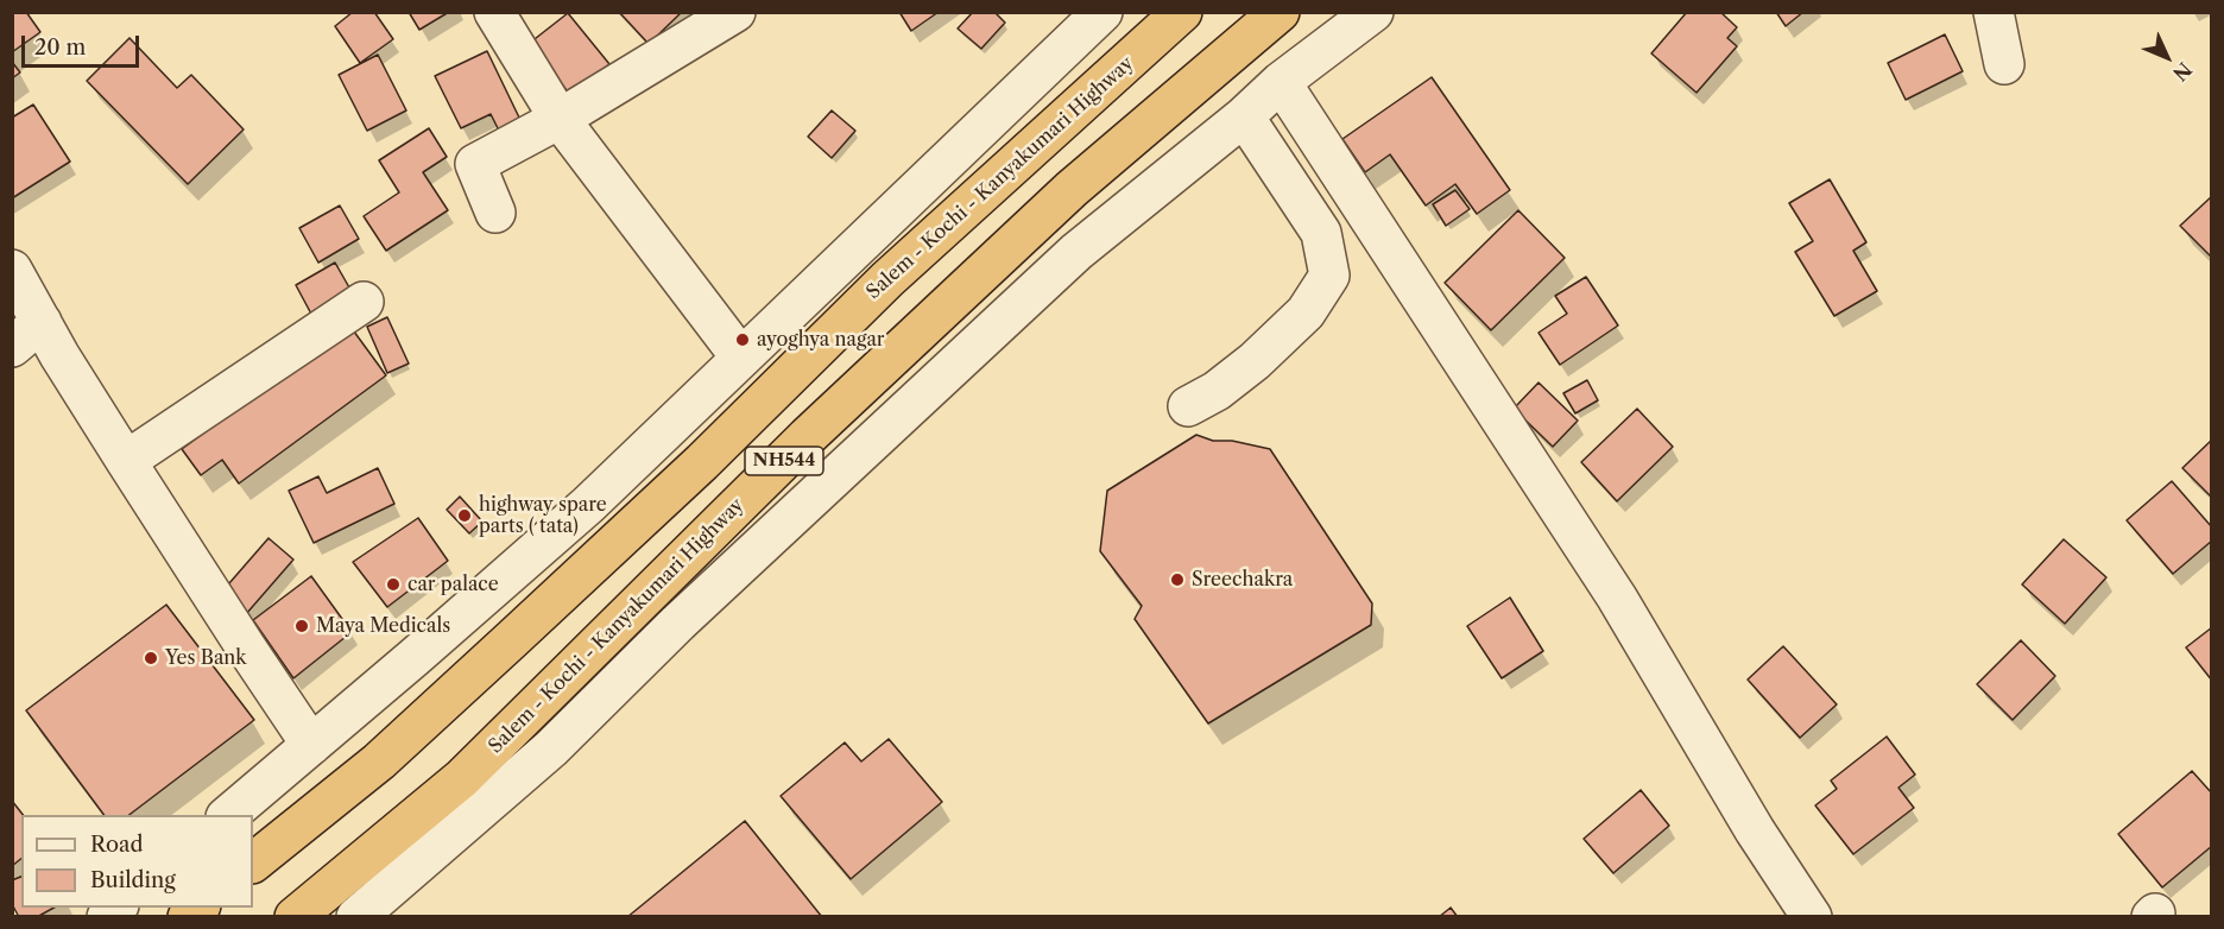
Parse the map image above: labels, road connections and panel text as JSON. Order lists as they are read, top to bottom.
{
  "streets": {
    "highway": ["Salem - Kochi - Kanyakumari Highway", "NH544"]
  },
  "places": [
    "ayoghya nagar",
    "highway spare parts ( tata)",
    "Sreechakra",
    "car palace",
    "Maya Medicals",
    "Yes Bank"
  ],
  "legend": ["Road", "Building"],
  "scale_bar": "20 m",
  "north": "bottom right"
}
